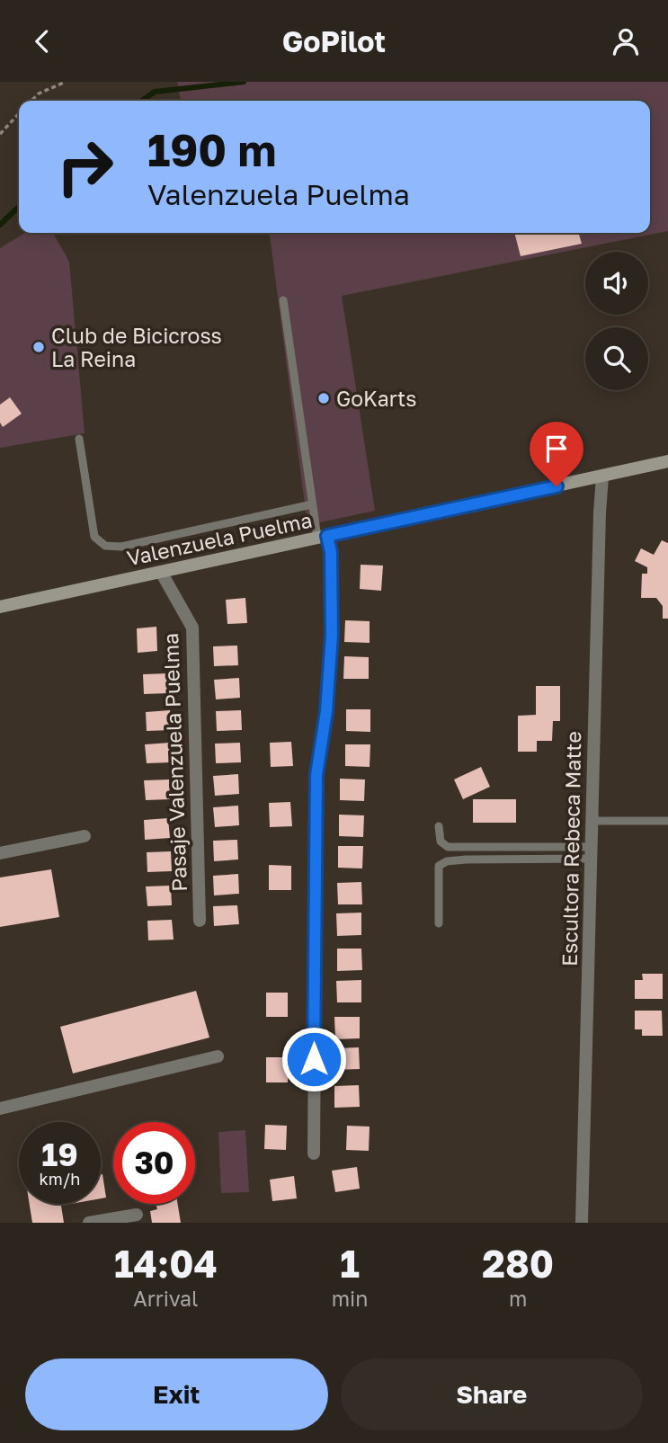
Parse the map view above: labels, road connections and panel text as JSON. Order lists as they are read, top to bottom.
{
  "streets": {
    "street": ["Valenzuela Puelma", "Pasaje Valenzuela Puelma", "Escultora Rebeca Matte"]
  },
  "crossings": [
    ["Valenzuela Puelma", "Pasaje Valenzuela Puelma"],
    ["Valenzuela Puelma", "Escultora Rebeca Matte"]
  ],
  "places": ["Club de Bicicross La Reina", "GoKarts"],
  "page": {
    "header": "GoPilot",
    "turn": ["190 m", "Valenzuela Puelma"],
    "speed": "19 km/h",
    "limit": "30",
    "eta": [
      "14:04",
      "Arrival",
      "1",
      "min",
      "280",
      "m"
    ],
    "buttons": ["Exit", "Share"]
  }
}
